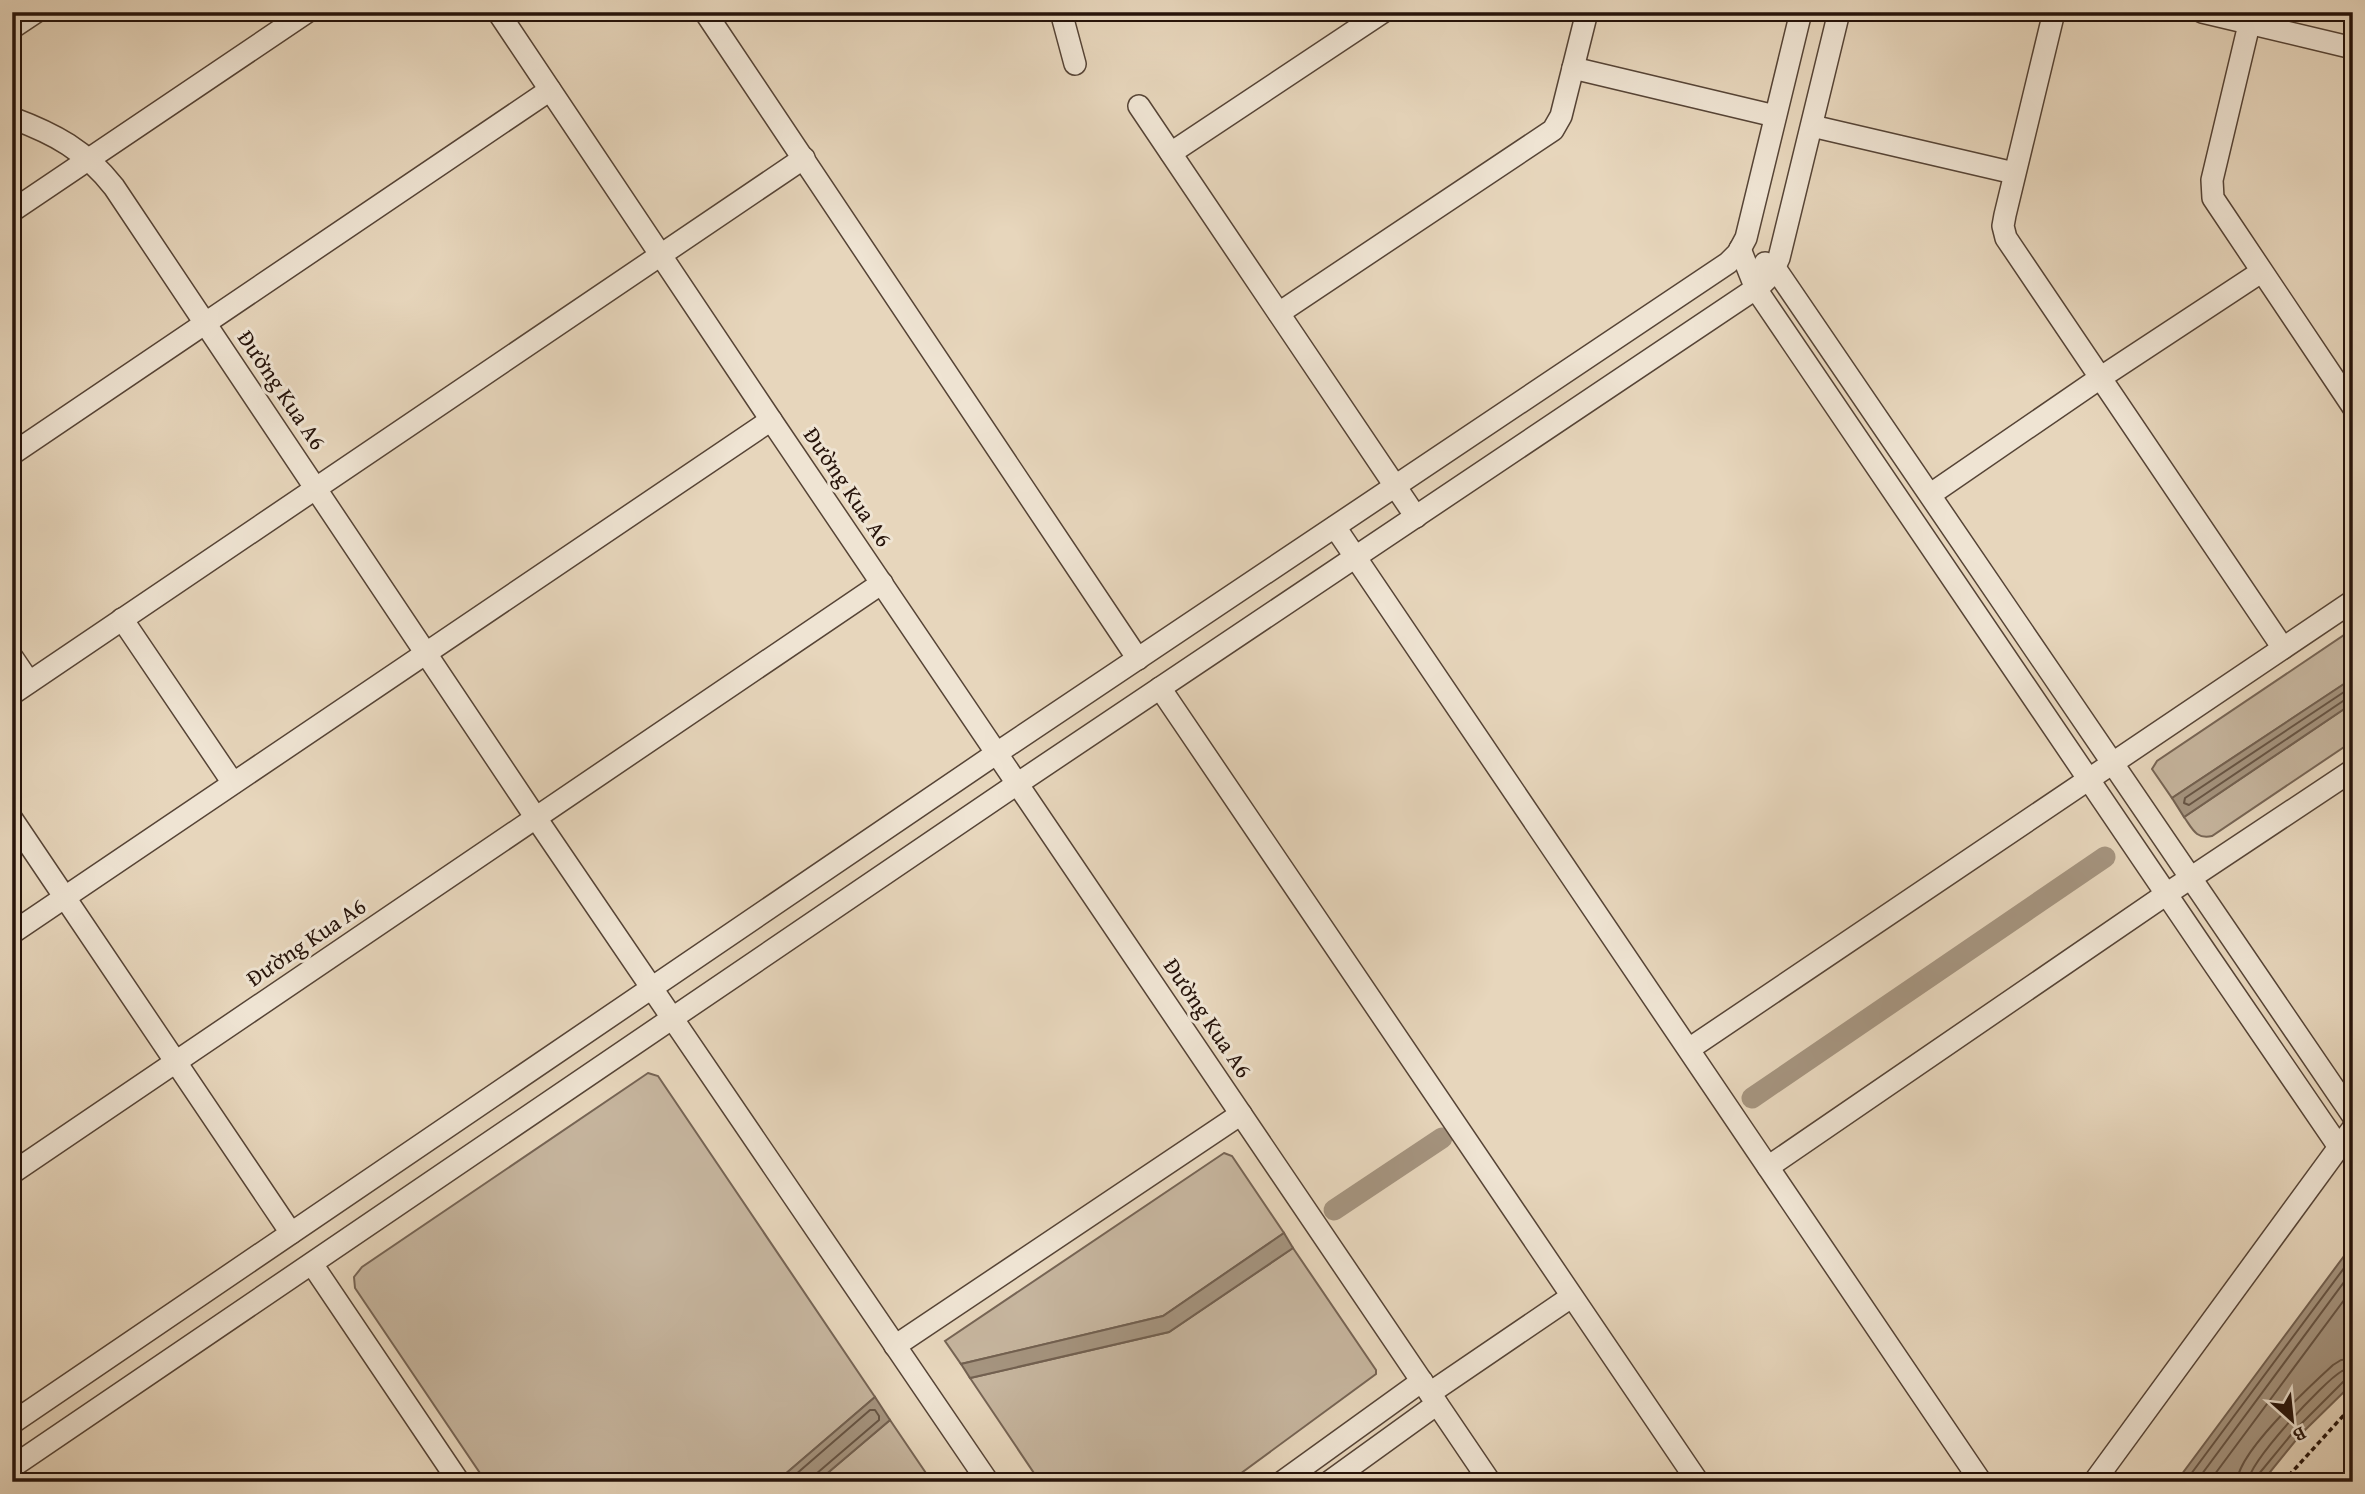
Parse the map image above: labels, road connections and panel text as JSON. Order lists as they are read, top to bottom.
{
  "streets": {
    "street": ["Đường Kua A6"]
  },
  "north": "bottom right"
}
